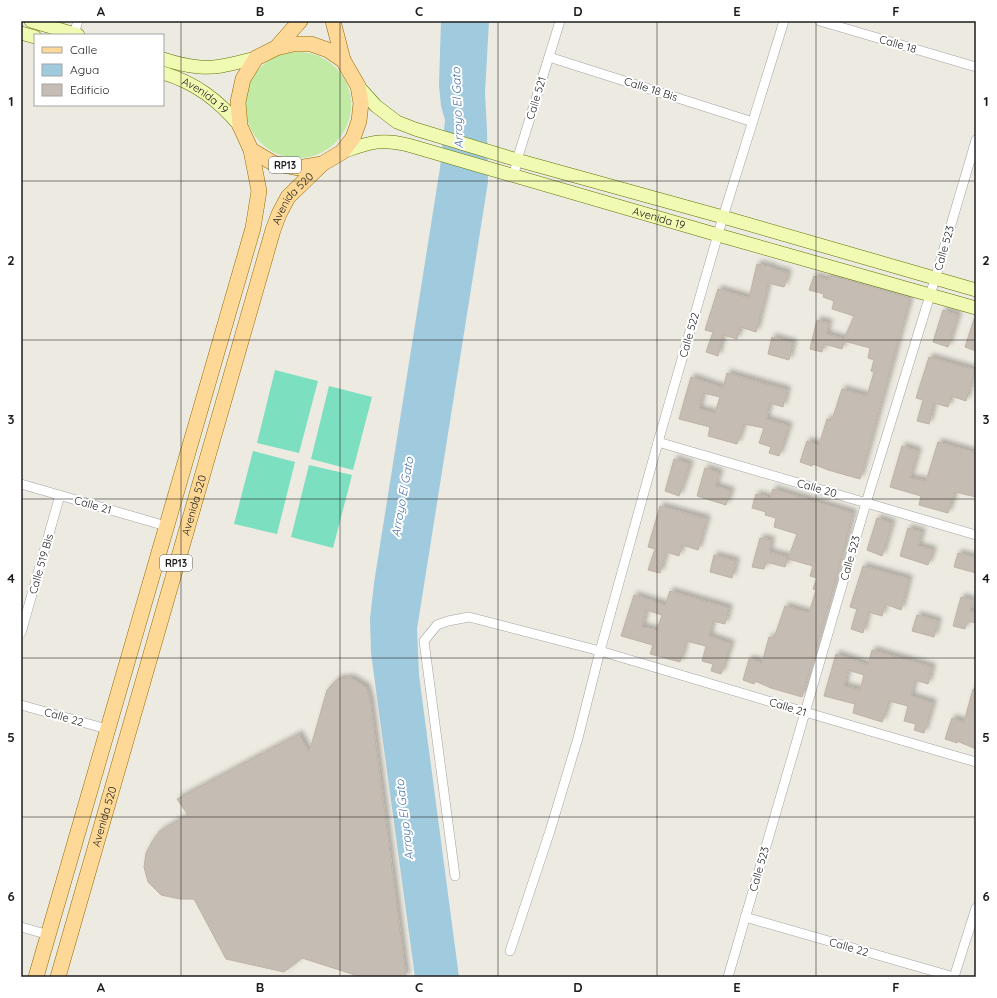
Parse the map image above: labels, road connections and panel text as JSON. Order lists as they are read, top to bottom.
{
  "streets": {
    "main road": ["Avenida 19", "RP13", "Avenida 520"],
    "street": [
      "Calle 18",
      "Calle 18 Bis",
      "Calle 521",
      "Calle 523",
      "Calle 522",
      "Calle 20",
      "Calle 21",
      "Calle 519 Bis",
      "Calle 22"
    ]
  },
  "crossings": [
    ["Calle 18 Bis", "Calle 521"],
    ["Calle 18 Bis", "Calle 522"],
    ["Avenida 19", "Calle 521"],
    ["Avenida 19", "RP13"],
    ["Avenida 19", "Avenida 520"],
    ["Avenida 19", "Calle 523"],
    ["Avenida 19", "Calle 522"],
    ["RP13", "Avenida 520"],
    ["Avenida 520", "Calle 21"],
    ["Avenida 520", "Calle 22"],
    ["Calle 523", "Calle 20"],
    ["Calle 523", "Calle 21"],
    ["Calle 523", "Calle 22"],
    ["Calle 522", "Calle 20"],
    ["Calle 522", "Calle 21"],
    ["Calle 21", "Calle 519 Bis"]
  ],
  "water": ["Arroyo El Gato"],
  "legend": ["Calle", "Agua", "Edificio"],
  "grid": {
    "columns": [
      "A",
      "B",
      "C",
      "D",
      "E",
      "F"
    ],
    "rows": [
      "1",
      "2",
      "3",
      "4",
      "5",
      "6"
    ]
  }
}
